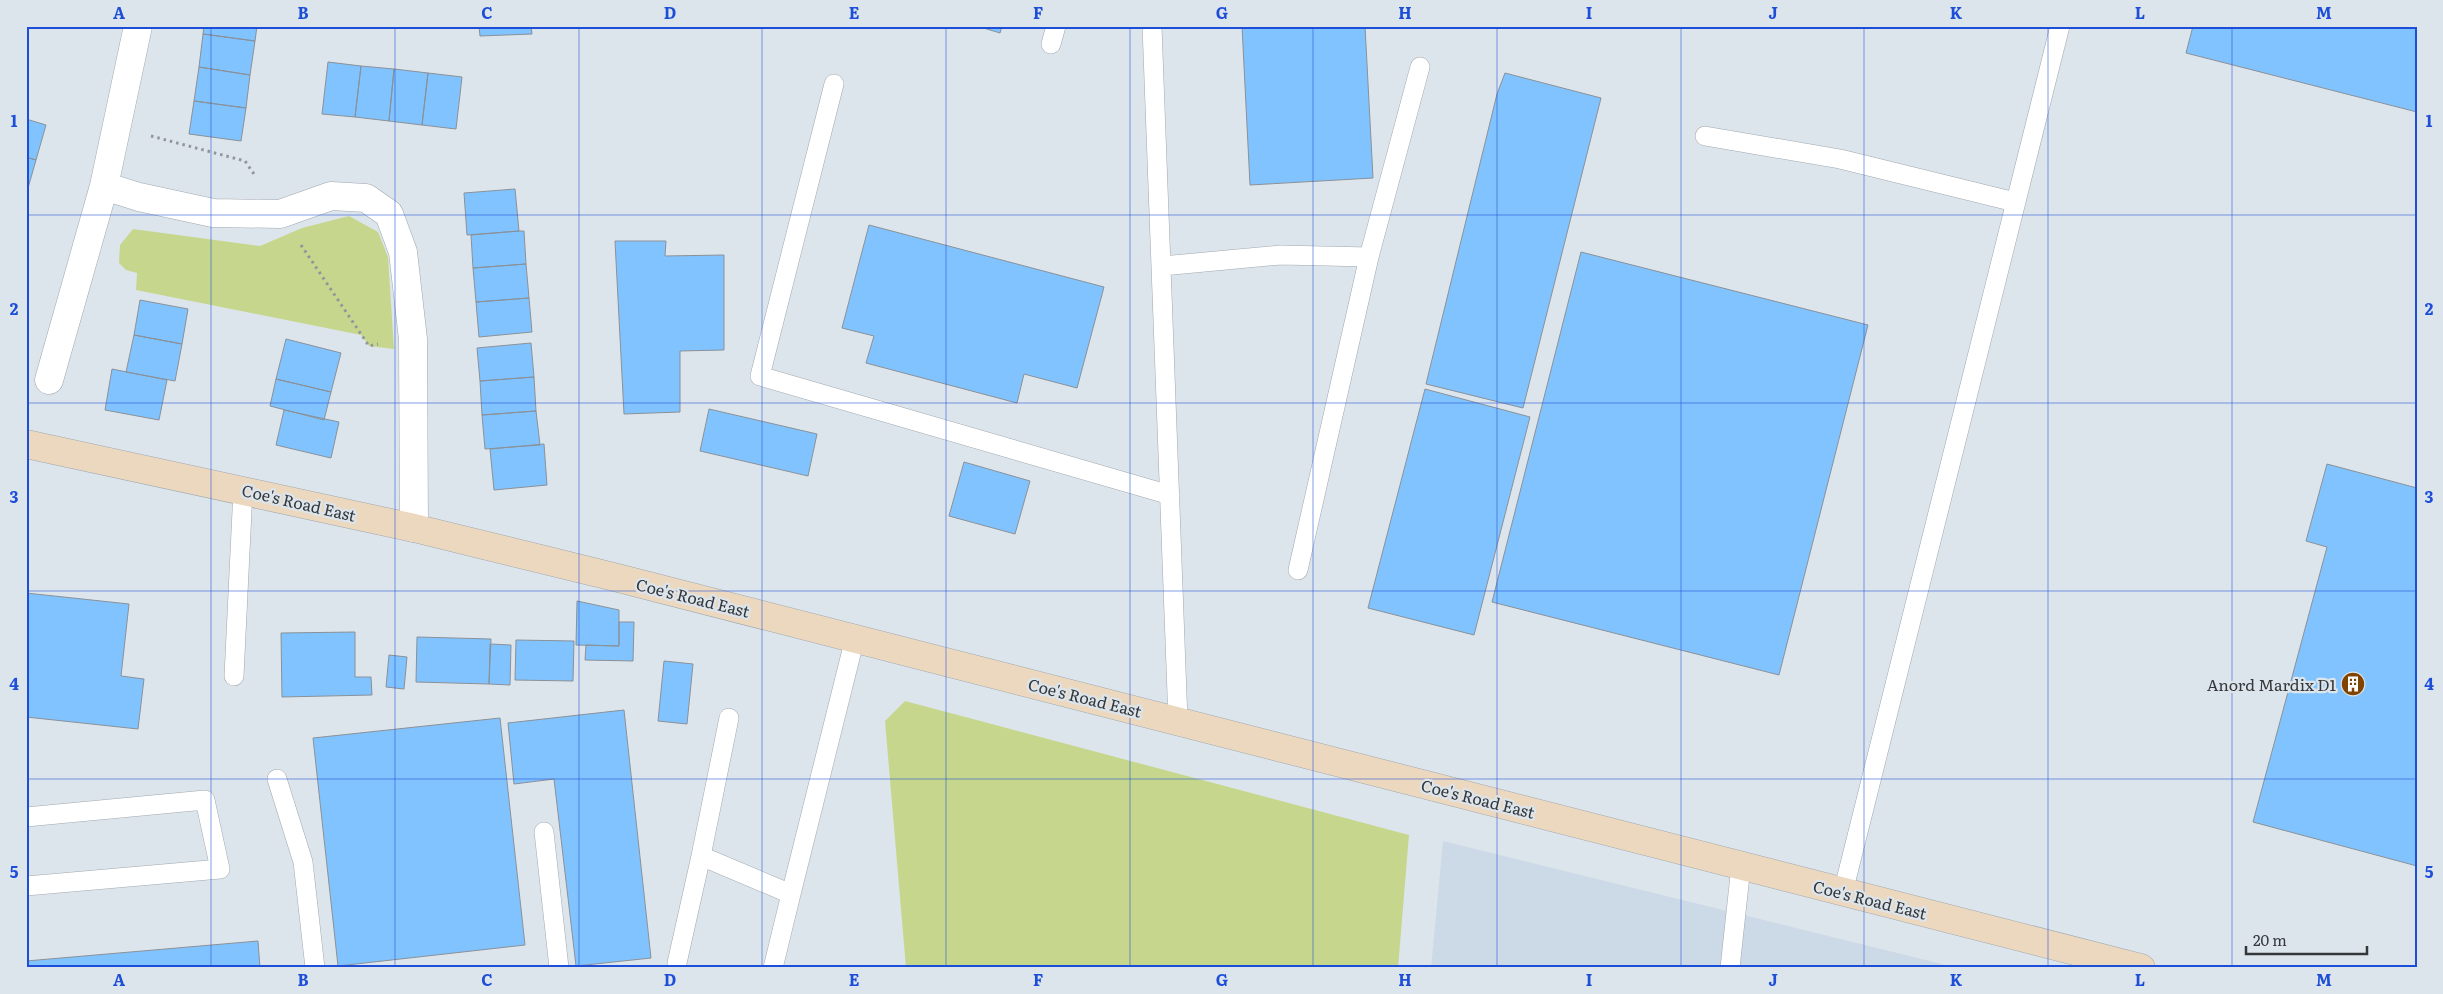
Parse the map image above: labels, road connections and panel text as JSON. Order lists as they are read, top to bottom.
{
  "streets": {
    "street": ["Coe's Road East"]
  },
  "places": {
    "building": ["Anord Mardix D1"]
  },
  "scale_bar": "20 m",
  "grid": {
    "columns": [
      "A",
      "B",
      "C",
      "D",
      "E",
      "F",
      "G",
      "H",
      "I",
      "J",
      "K",
      "L",
      "M"
    ],
    "rows": [
      "1",
      "2",
      "3",
      "4",
      "5"
    ]
  }
}
